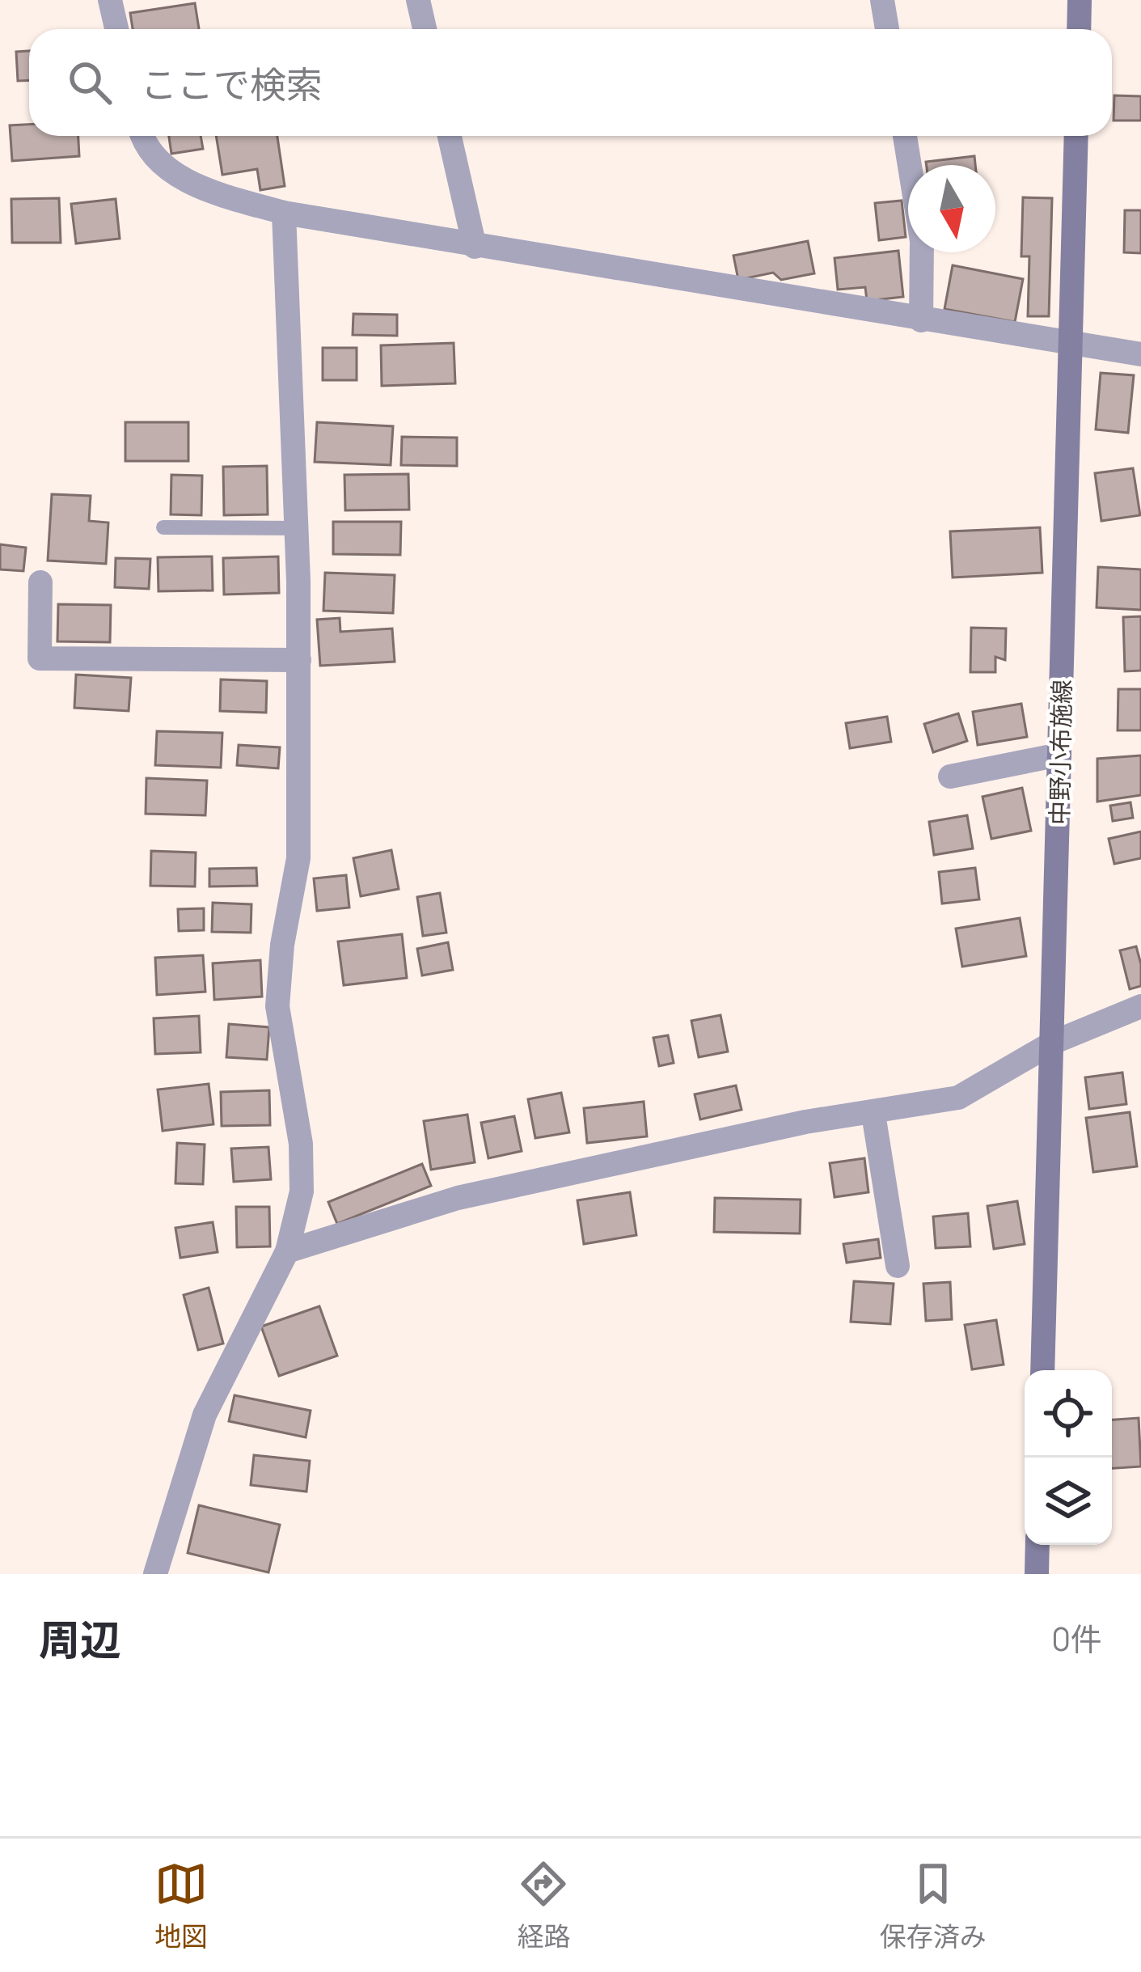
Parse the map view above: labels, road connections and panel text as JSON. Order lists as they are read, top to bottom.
{
  "streets": {
    "main road": ["中野小布施線"]
  },
  "north": "bottom",
  "page": {
    "search": "ここで検索",
    "heading": ["周辺", "0件"],
    "nav": ["地図", "経路", "保存済み"]
  }
}
